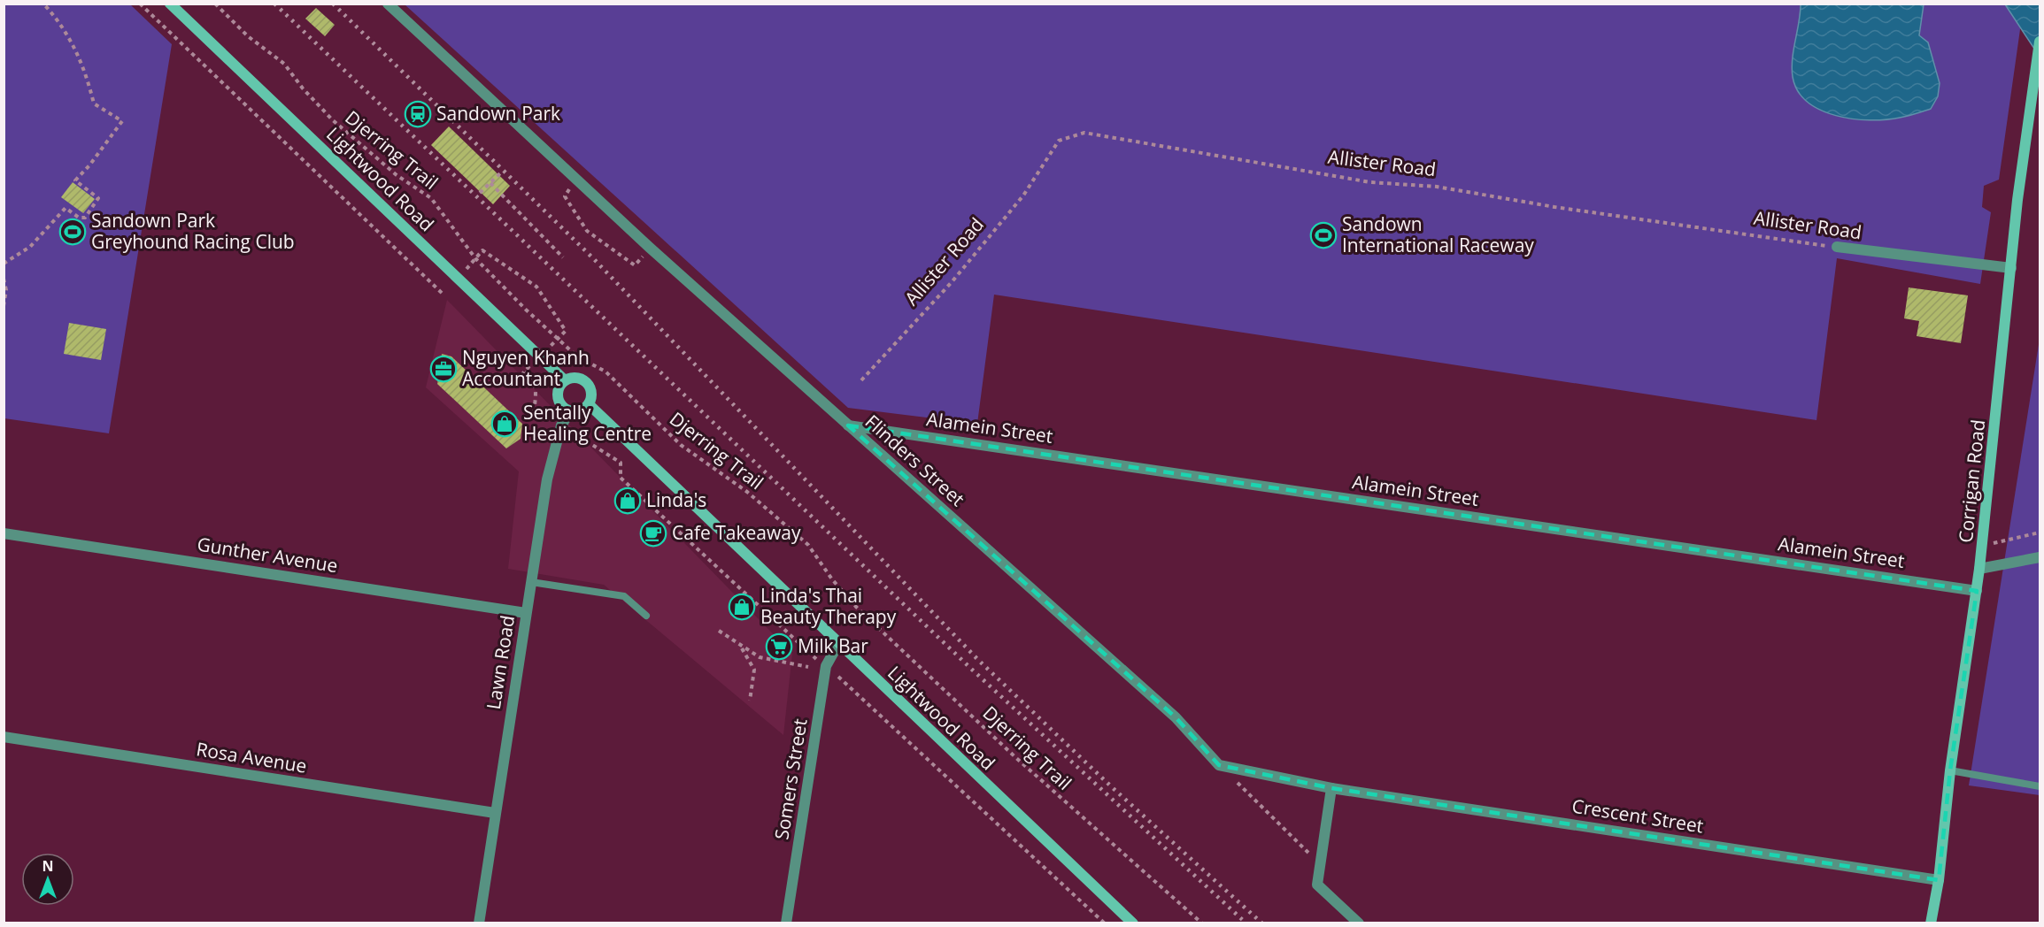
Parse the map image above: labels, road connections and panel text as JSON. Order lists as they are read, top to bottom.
{
  "streets": {
    "main road": ["Lightwood Road", "Corrigan Road"],
    "street": [
      "Allister Road",
      "Alamein Street",
      "Flinders Street",
      "Gunther Avenue",
      "Lawn Road",
      "Rosa Avenue",
      "Somers Street",
      "Crescent Street"
    ],
    "path": ["Djerring Trail"]
  },
  "crossings": [
    ["Allister Road", "Corrigan Road"],
    ["Lightwood Road", "Lawn Road"],
    ["Lightwood Road", "Somers Street"],
    ["Alamein Street", "Flinders Street"],
    ["Alamein Street", "Corrigan Road"],
    ["Corrigan Road", "Crescent Street"],
    ["Gunther Avenue", "Lawn Road"],
    ["Lawn Road", "Rosa Avenue"]
  ],
  "places": {
    "station": ["Sandown Park"],
    "sports": ["Sandown Park Greyhound Racing Club", "Sandown International Raceway"],
    "office": ["Nguyen Khanh Accountant"],
    "shop": ["Sentally Healing Centre", "Linda's", "Linda's Thai Beauty Therapy"],
    "cafe": ["Cafe Takeaway"],
    "supermarket": ["Milk Bar"]
  },
  "north": "top"
}
